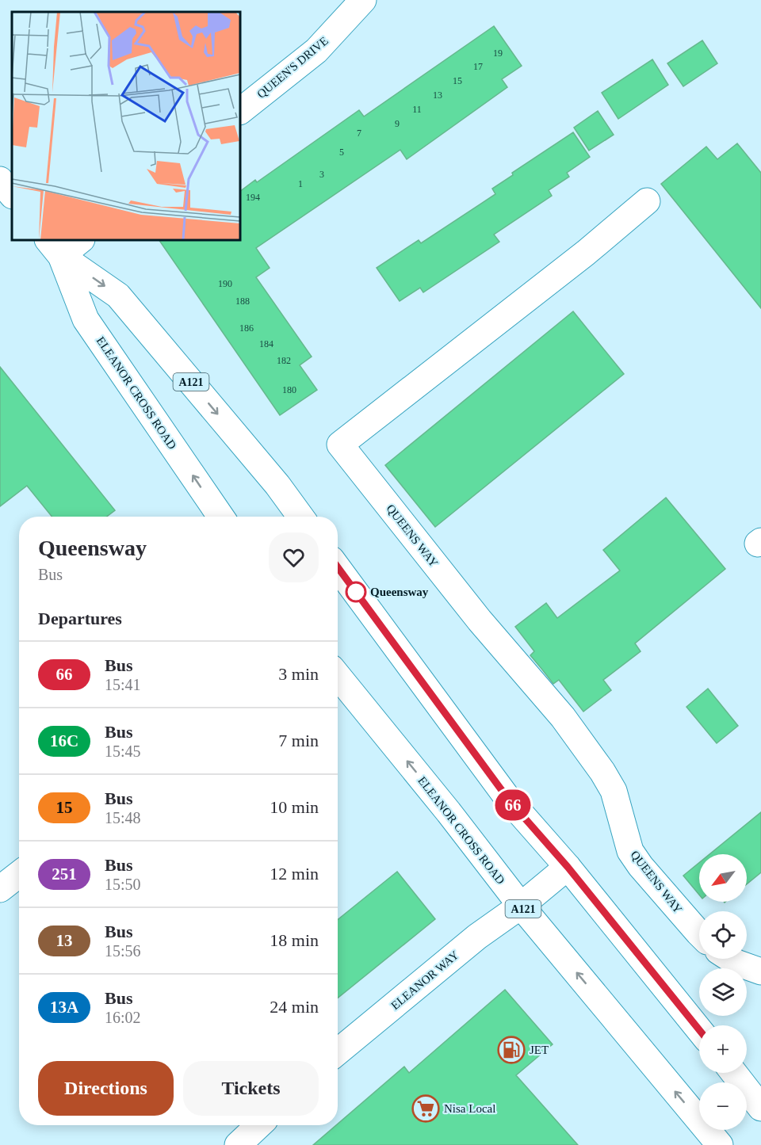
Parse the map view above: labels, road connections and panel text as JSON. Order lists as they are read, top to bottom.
{
  "streets": {
    "main road": [
      "QUEEN'S DRIVE",
      "A121",
      "ELEANOR CROSS ROAD",
      "QUEENS WAY",
      "ELEANOR WAY"
    ]
  },
  "crossings": [
    ["A121", "ELEANOR CROSS ROAD"],
    ["ELEANOR CROSS ROAD", "ELEANOR WAY"]
  ],
  "places": {
    "other": ["Queensway"],
    "fuel station": ["JET"],
    "supermarket": ["Nisa Local"]
  },
  "lines": ["bus line 66"],
  "house_numbers": [
    "19",
    "17",
    "15",
    "13",
    "11",
    "9",
    "7",
    "5",
    "3",
    "1",
    "194",
    "190",
    "188",
    "186",
    "184",
    "182",
    "180"
  ],
  "north": "bottom left",
  "page": {
    "on_map": "66",
    "heading": [
      ["Queensway", "Bus"],
      "Departures"
    ],
    "list": [
      {
        "mark": "66",
        "name": "Bus",
        "note": "15:41",
        "value": "3 min"
      },
      {
        "mark": "16C",
        "name": "Bus",
        "note": "15:45",
        "value": "7 min"
      },
      {
        "mark": "15",
        "name": "Bus",
        "note": "15:48",
        "value": "10 min"
      },
      {
        "mark": "251",
        "name": "Bus",
        "note": "15:50",
        "value": "12 min"
      },
      {
        "mark": "13",
        "name": "Bus",
        "note": "15:56",
        "value": "18 min"
      },
      {
        "mark": "13A",
        "name": "Bus",
        "note": "16:02",
        "value": "24 min"
      }
    ],
    "map_buttons": ["+", "−"],
    "buttons": ["Directions", "Tickets"]
  }
}
